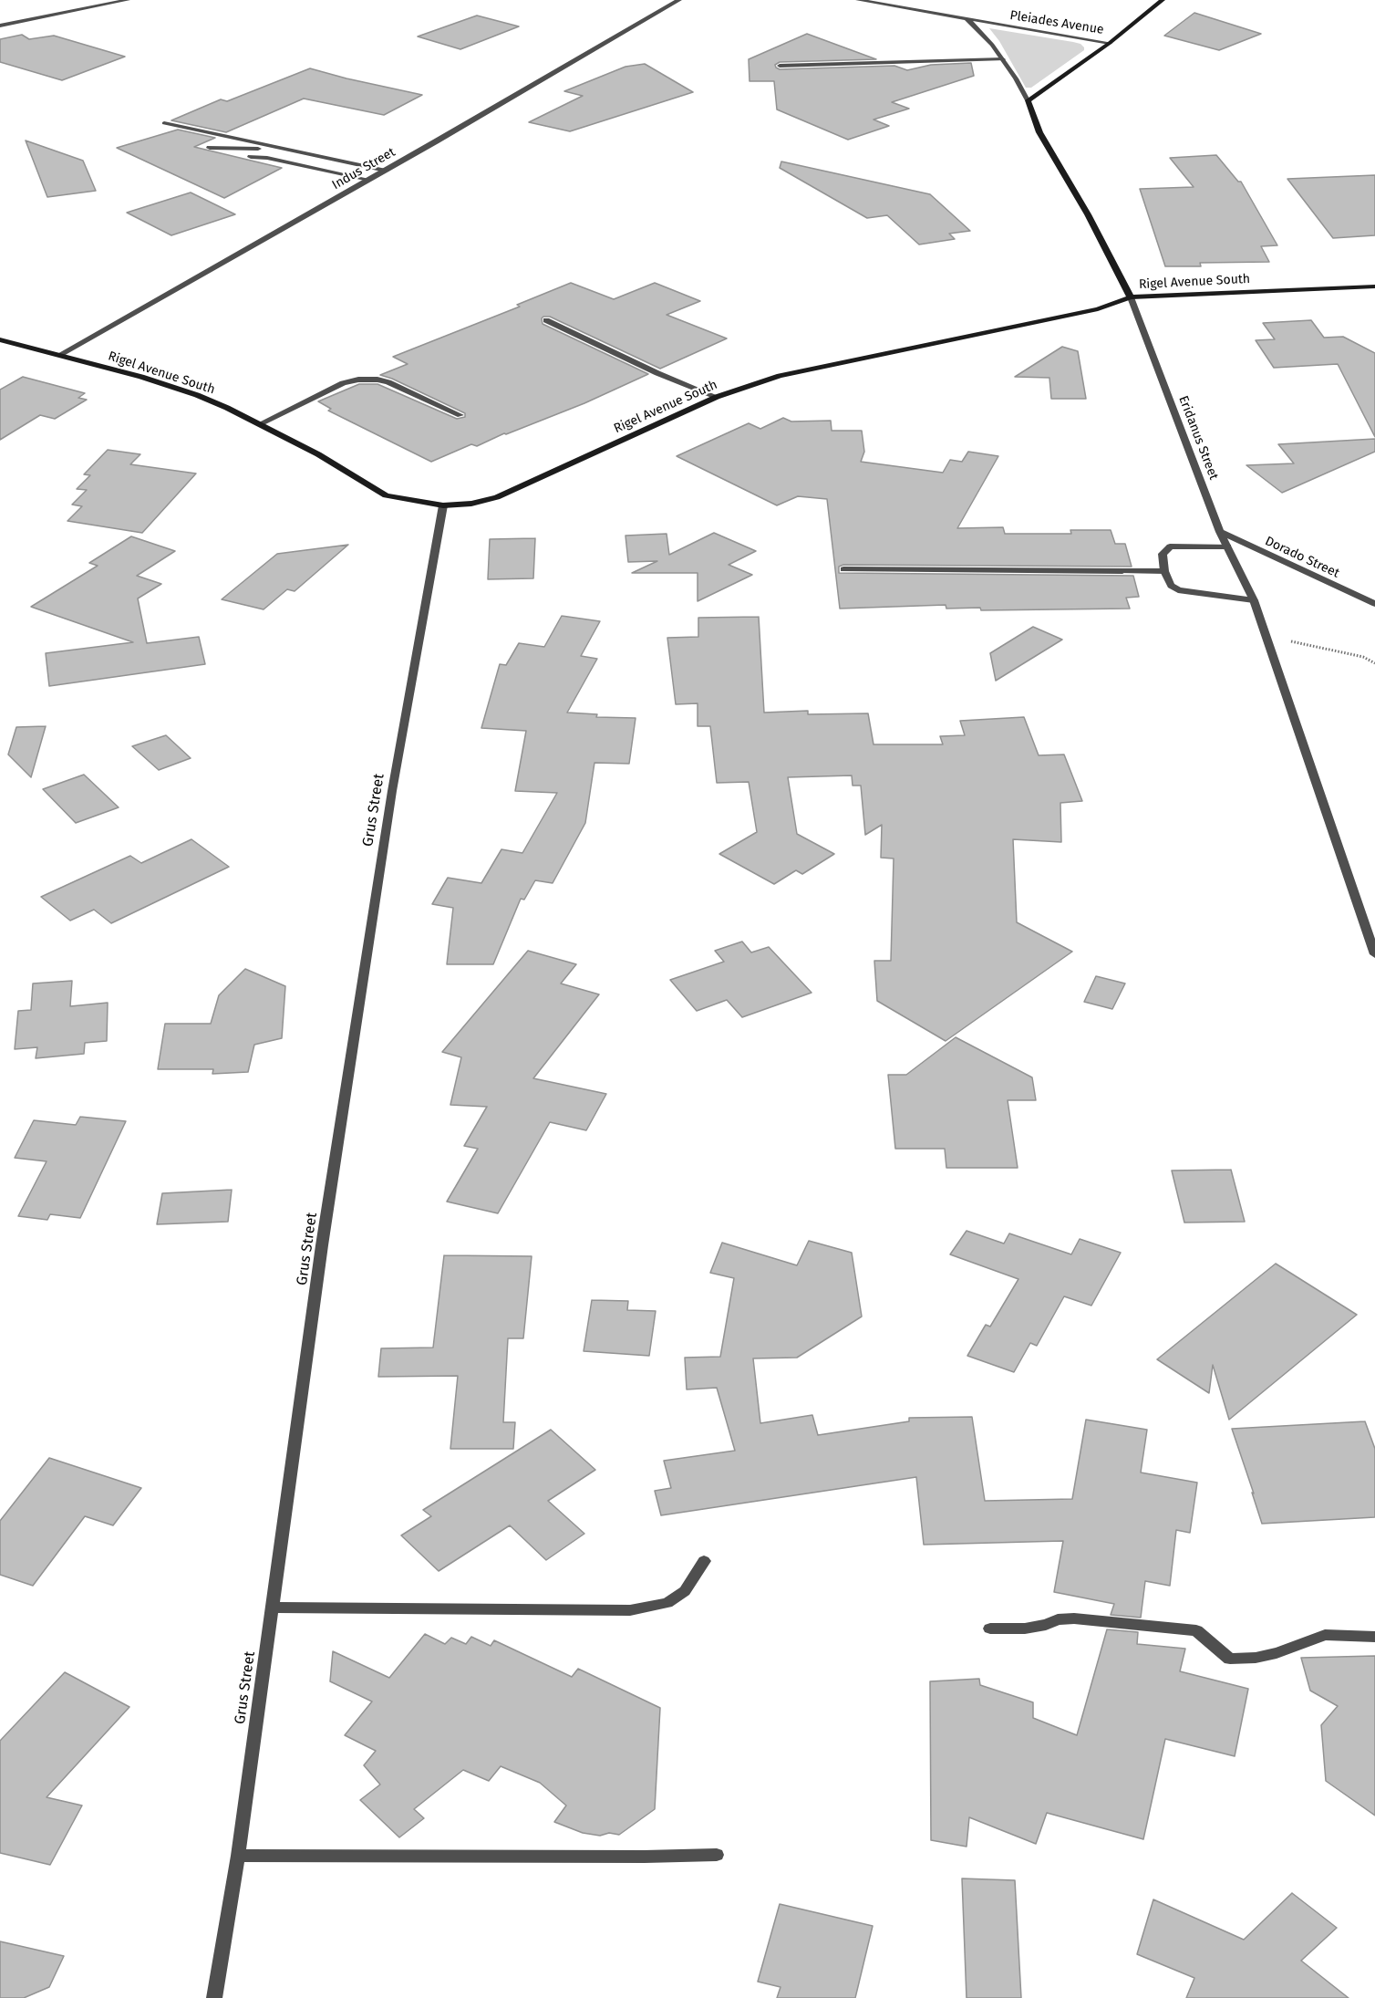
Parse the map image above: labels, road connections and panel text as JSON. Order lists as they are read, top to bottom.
{
  "streets": {
    "main road": ["Rigel Avenue South", "Eridanus Street"],
    "street": [
      "Pleiades Avenue",
      "Indus Street",
      "Dorado Street",
      "Grus Street"
    ]
  },
  "crossings": [
    ["Indus Street", "Rigel Avenue South"],
    ["Rigel Avenue South", "Eridanus Street"],
    ["Rigel Avenue South", "Grus Street"],
    ["Eridanus Street", "Dorado Street"]
  ]
}
